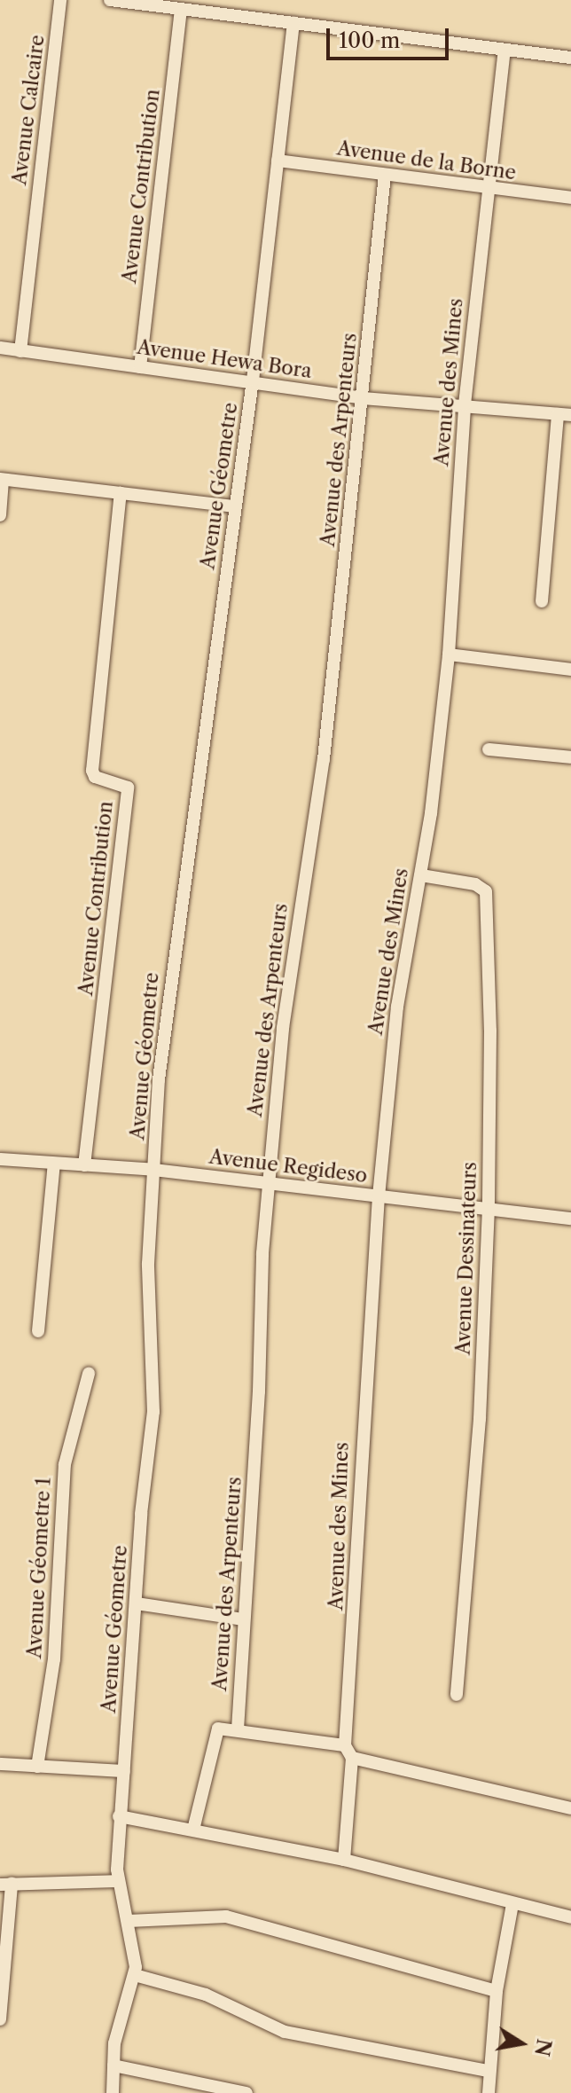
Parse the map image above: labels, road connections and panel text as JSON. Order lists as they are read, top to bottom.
{
  "streets": {
    "street": [
      "Avenue Calcaire",
      "Avenue de la Borne",
      "Avenue Contribution",
      "Avenue Hewa Bora",
      "Avenue des Mines",
      "Avenue des Arpenteurs",
      "Avenue Géometre",
      "Avenue Regideso",
      "Avenue Dessinateurs",
      "Avenue Géometre 1"
    ]
  },
  "crossings": [
    ["Avenue Calcaire", "Avenue Hewa Bora"],
    ["Avenue de la Borne", "Avenue des Mines"],
    ["Avenue de la Borne", "Avenue des Arpenteurs"],
    ["Avenue de la Borne", "Avenue Géometre"],
    ["Avenue Contribution", "Avenue Hewa Bora"],
    ["Avenue Contribution", "Avenue Regideso"],
    ["Avenue Hewa Bora", "Avenue des Mines"],
    ["Avenue Hewa Bora", "Avenue des Arpenteurs"],
    ["Avenue Hewa Bora", "Avenue Géometre"],
    ["Avenue des Mines", "Avenue Regideso"],
    ["Avenue des Mines", "Avenue Dessinateurs"],
    ["Avenue des Arpenteurs", "Avenue Regideso"],
    ["Avenue Géometre", "Avenue Regideso"],
    ["Avenue Regideso", "Avenue Dessinateurs"]
  ],
  "scale_bar": "100 m",
  "north": "right"
}
